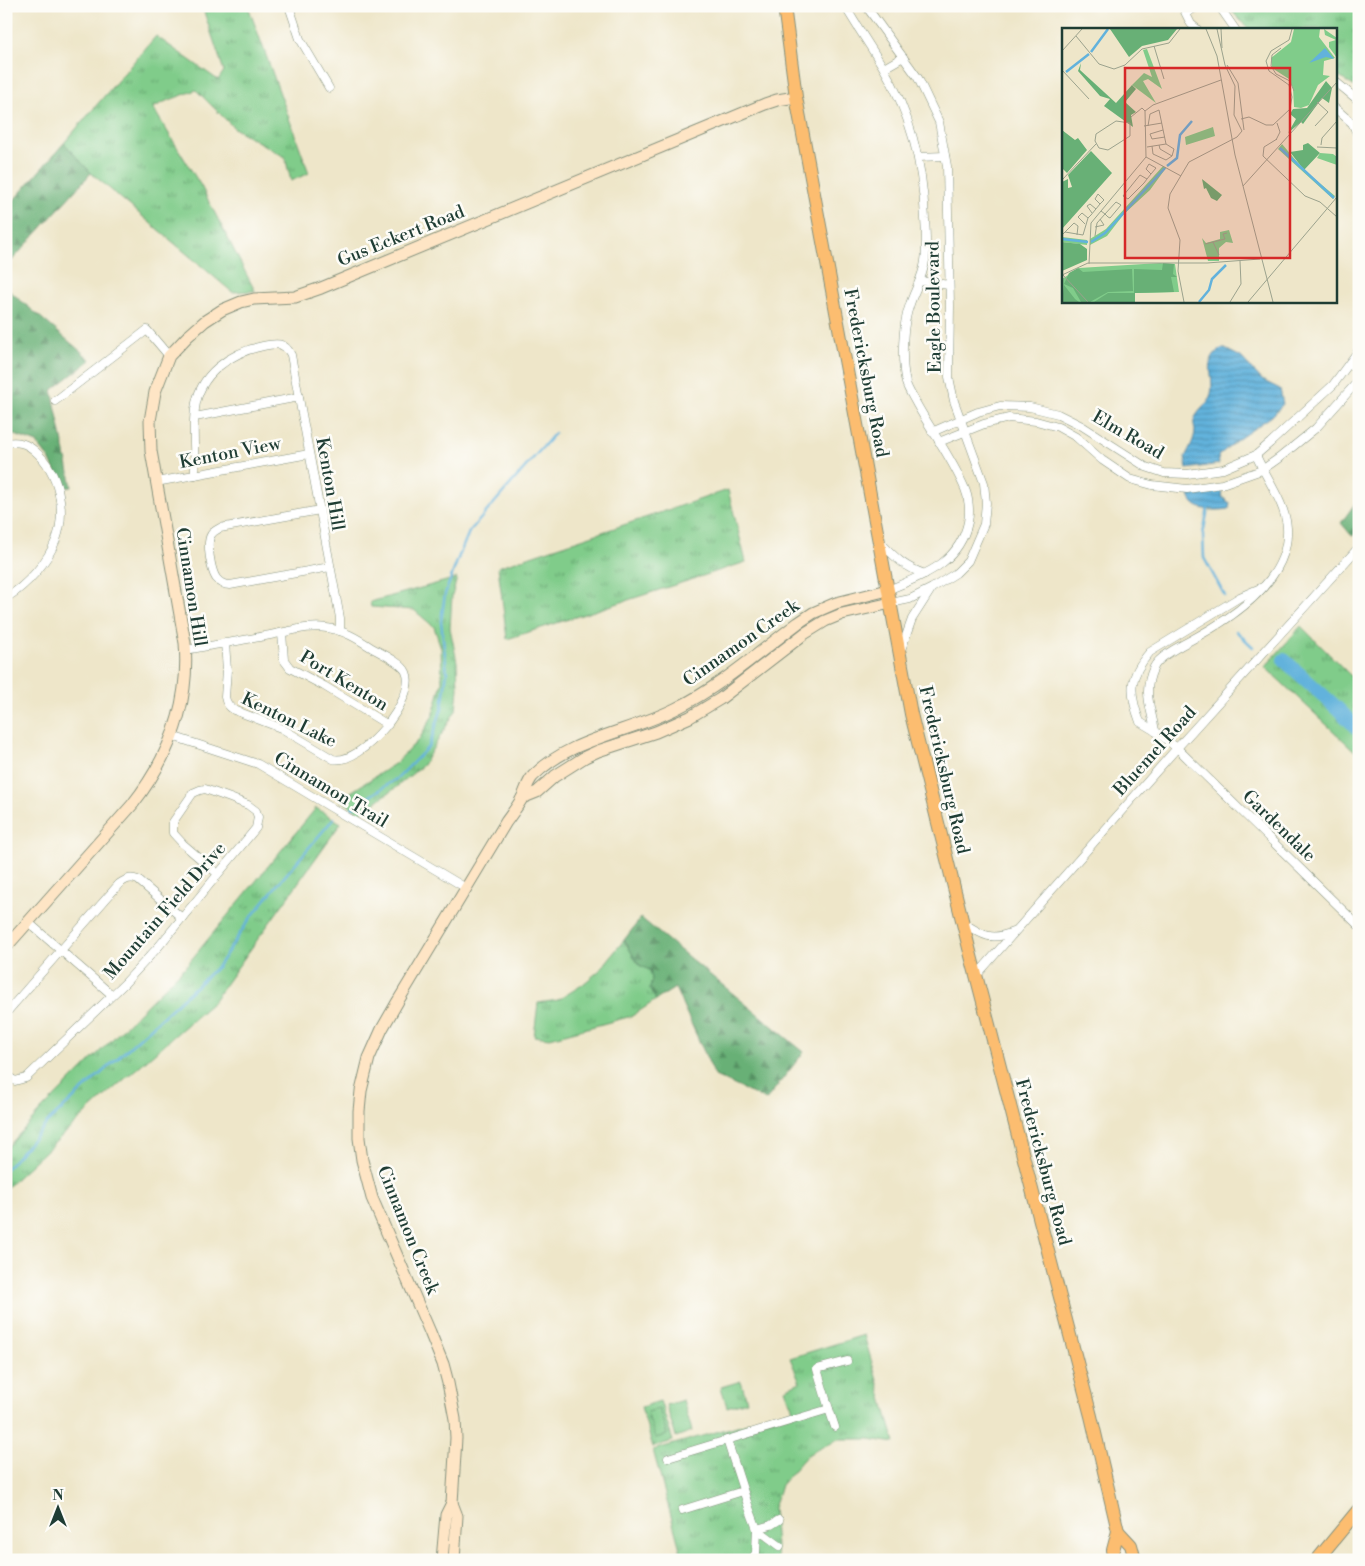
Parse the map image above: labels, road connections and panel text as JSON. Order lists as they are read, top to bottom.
{
  "streets": {
    "main road": ["Fredericksburg Road"],
    "street": [
      "Gus Eckert Road",
      "Eagle Boulevard",
      "Elm Road",
      "Kenton View",
      "Kenton Hill",
      "Cinnamon Hill",
      "Cinnamon Creek",
      "Port Kenton",
      "Kenton Lake",
      "Bluemel Road",
      "Cinnamon Trail",
      "Gardendale",
      "Mountain Field Drive"
    ]
  },
  "crossings": [
    ["Gus Eckert Road", "Fredericksburg Road"],
    ["Gus Eckert Road", "Cinnamon Hill"],
    ["Eagle Boulevard", "Fredericksburg Road"],
    ["Eagle Boulevard", "Elm Road"],
    ["Eagle Boulevard", "Cinnamon Creek"],
    ["Fredericksburg Road", "Cinnamon Creek"],
    ["Fredericksburg Road", "Bluemel Road"],
    ["Kenton View", "Kenton Hill"],
    ["Kenton View", "Cinnamon Hill"],
    ["Cinnamon Hill", "Cinnamon Trail"],
    ["Cinnamon Creek", "Cinnamon Trail"],
    ["Port Kenton", "Kenton Lake"],
    ["Bluemel Road", "Gardendale"]
  ],
  "north": "top"
}
